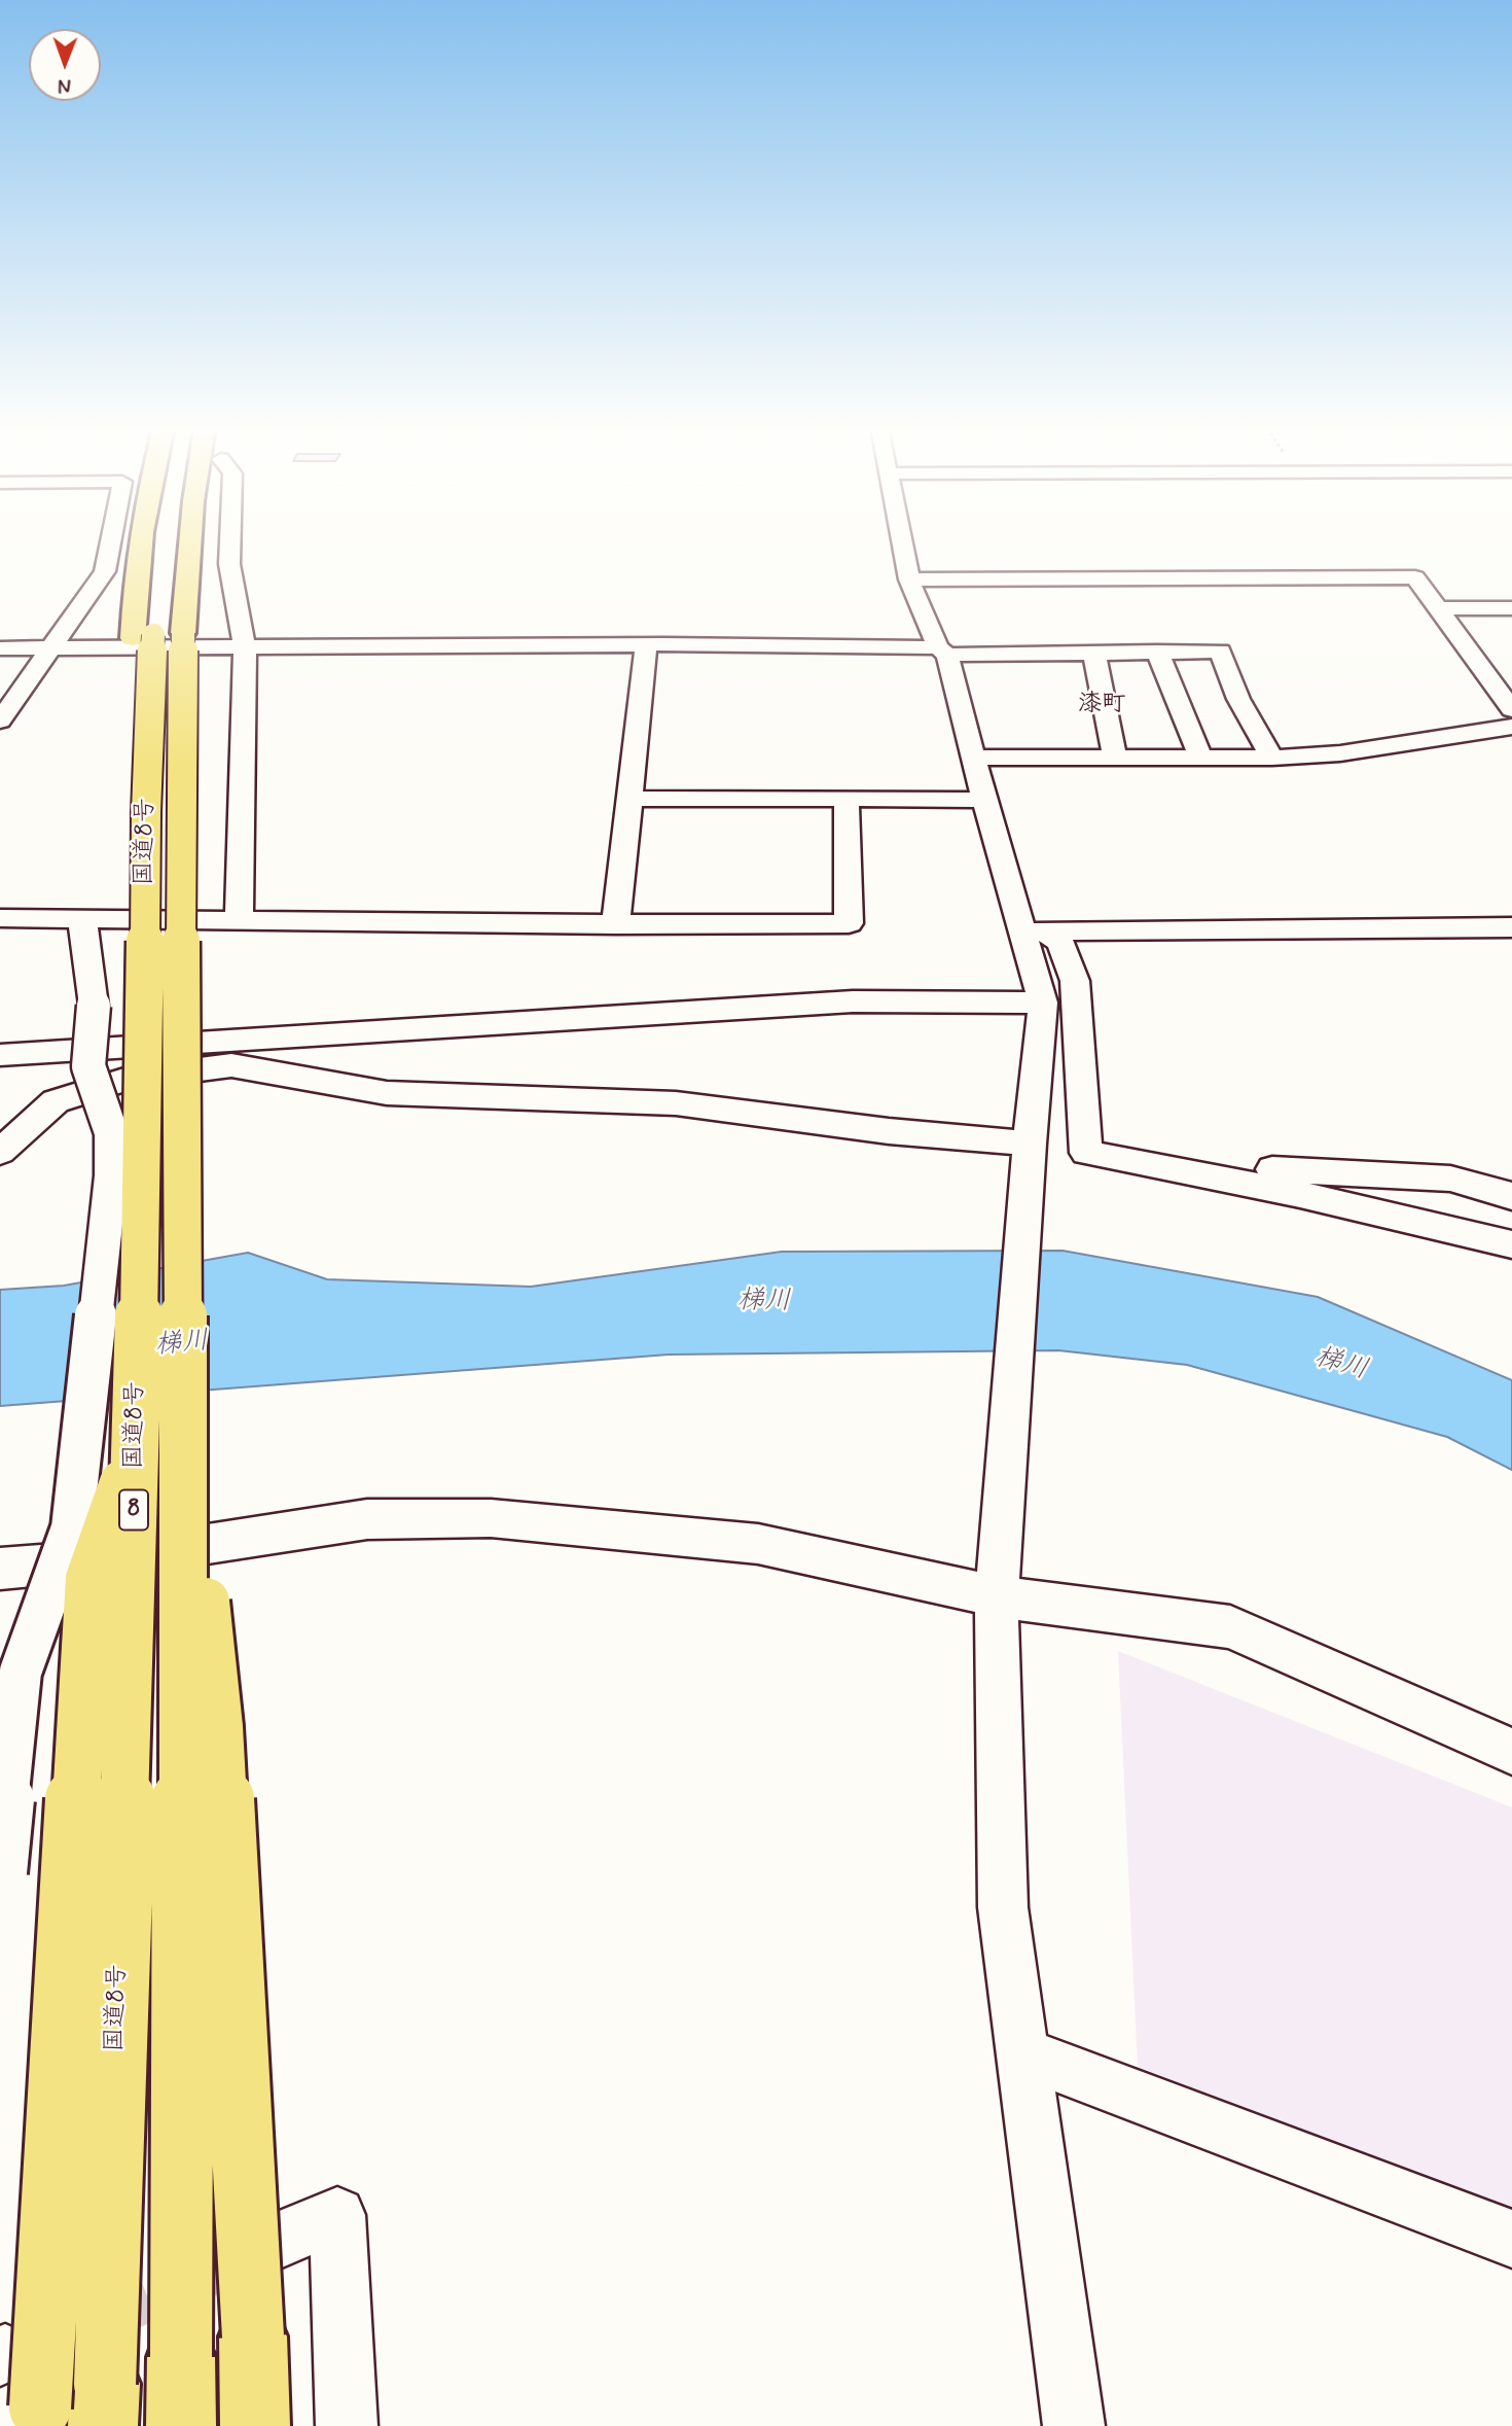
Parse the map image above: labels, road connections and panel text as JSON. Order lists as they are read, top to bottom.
{
  "streets": {
    "highway": ["国道8号", "8"]
  },
  "districts": ["漆町"],
  "water": ["梯川"],
  "north": "bottom"
}
